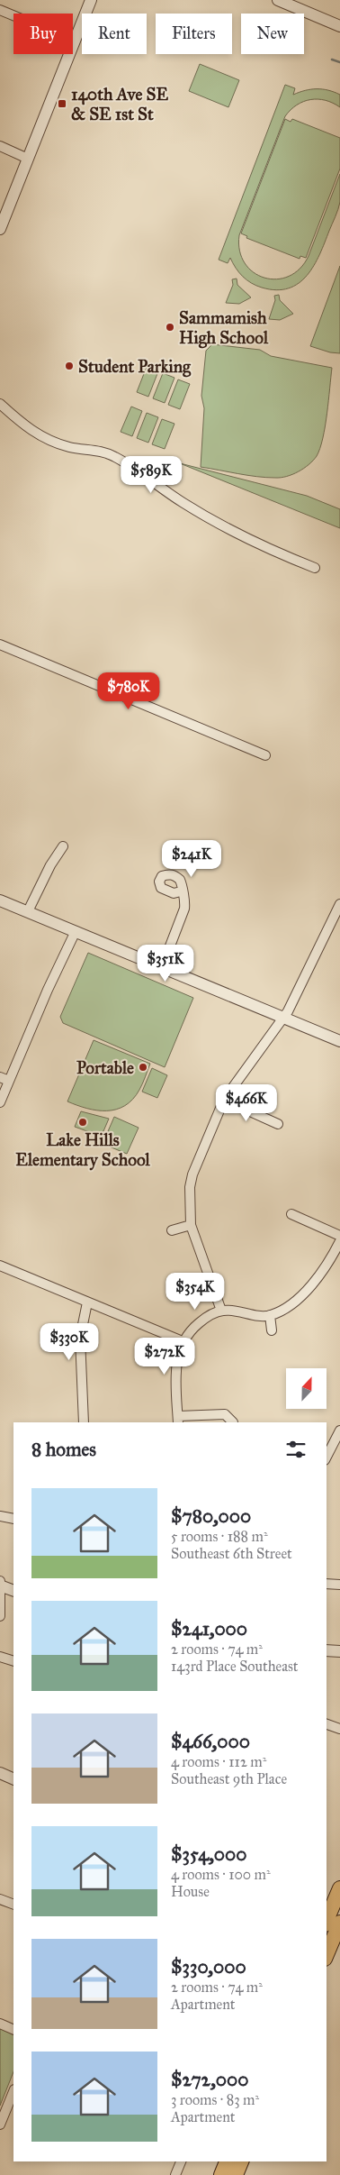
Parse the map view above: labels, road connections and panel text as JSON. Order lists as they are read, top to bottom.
{
  "places": {
    "transit": ["140th Ave SE & SE 1st St"],
    "other": [
      "Sammamish High School",
      "Student Parking",
      "Portable",
      "Lake Hills Elementary School"
    ]
  },
  "north": "top",
  "page": {
    "chip": [
      "Buy",
      "Rent",
      "Filters",
      "New"
    ],
    "price": [
      "$589K",
      "$780K",
      "$241K",
      "$351K",
      "$466K",
      "$354K",
      "$330K",
      "$272K"
    ],
    "heading": "8 homes",
    "list": [
      {
        "name": "$780,000",
        "note": "5 rooms · 188 m² · Southeast 6th Street"
      },
      {
        "name": "$241,000",
        "note": "2 rooms · 74 m² · 143rd Place Southeast"
      },
      {
        "name": "$466,000",
        "note": "4 rooms · 112 m² · Southeast 9th Place"
      },
      {
        "name": "$354,000",
        "note": "4 rooms · 100 m² · House"
      },
      {
        "name": "$330,000",
        "note": "2 rooms · 74 m² · Apartment"
      },
      {
        "name": "$272,000",
        "note": "3 rooms · 83 m² · Apartment"
      }
    ]
  }
}
